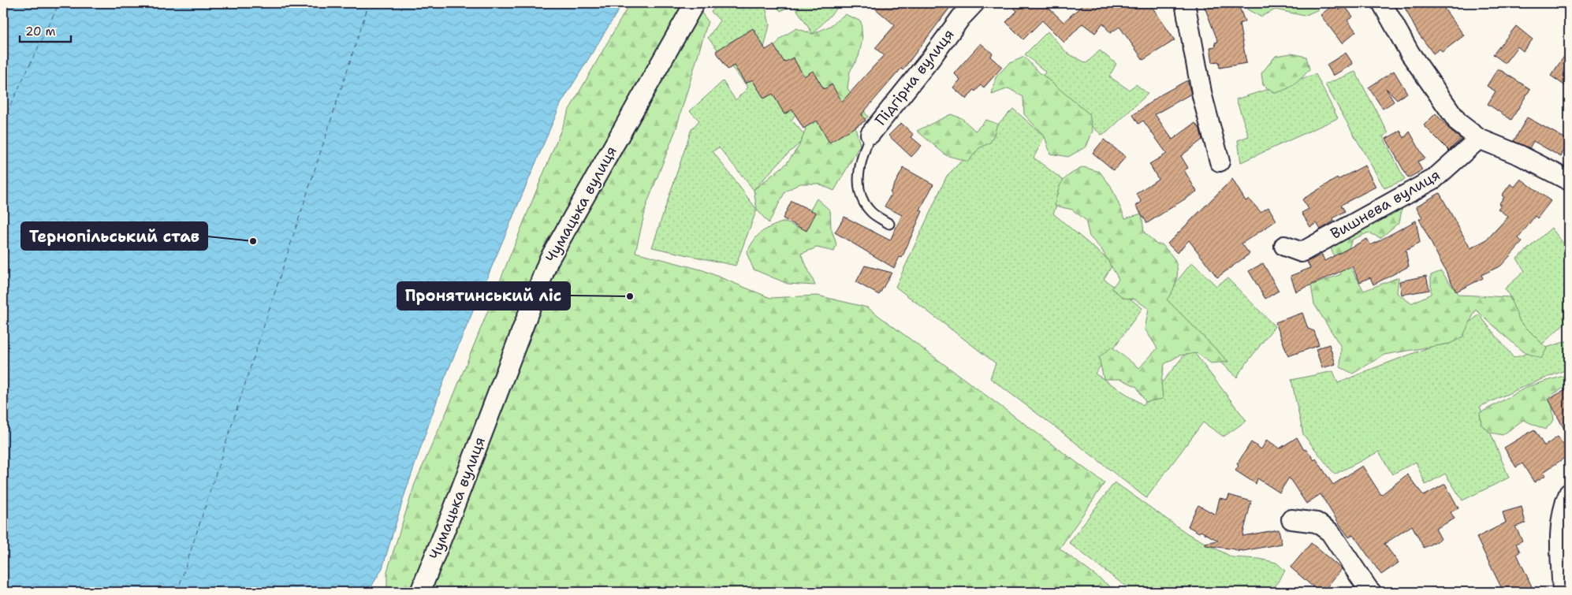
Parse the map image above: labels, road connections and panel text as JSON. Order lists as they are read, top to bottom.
{
  "streets": {
    "street": ["Підгірна вулиця", "Чумацька вулиця", "Вишнева вулиця"]
  },
  "places": ["Тернопільський став", "Пронятинський ліс"],
  "scale_bar": "20 m"
}
